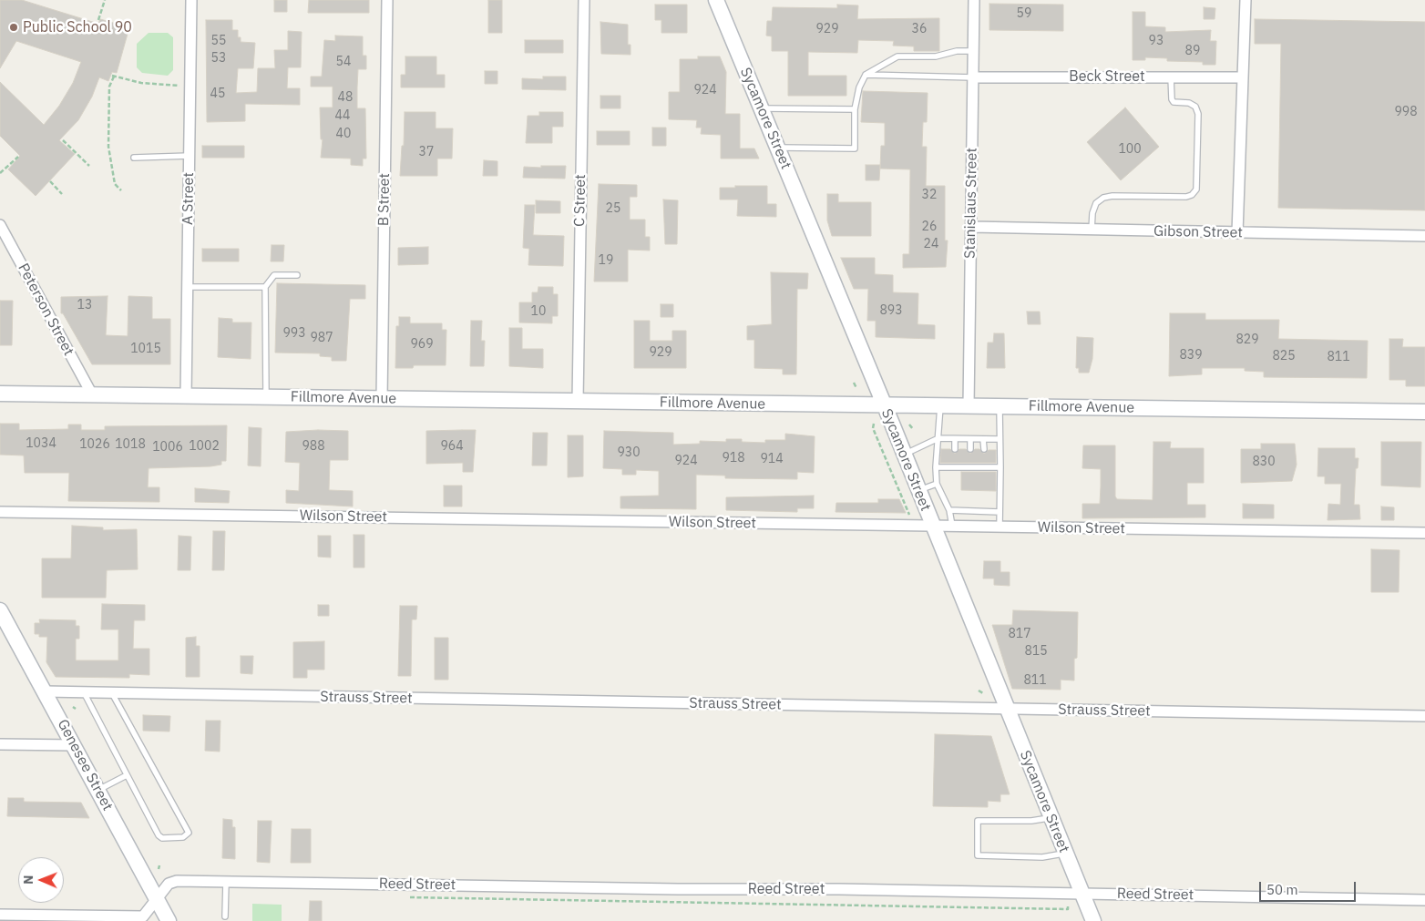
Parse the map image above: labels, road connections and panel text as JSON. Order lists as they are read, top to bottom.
{
  "streets": {
    "street": [
      "Beck Street",
      "Sycamore Street",
      "A Street",
      "B Street",
      "C Street",
      "Stanislaus Street",
      "Gibson Street",
      "Peterson Street",
      "Fillmore Avenue",
      "Wilson Street",
      "Strauss Street",
      "Genesee Street",
      "Reed Street"
    ]
  },
  "crossings": [
    ["Beck Street", "Stanislaus Street"],
    ["Sycamore Street", "Fillmore Avenue"],
    ["Sycamore Street", "Wilson Street"],
    ["Sycamore Street", "Strauss Street"],
    ["Sycamore Street", "Reed Street"],
    ["A Street", "Fillmore Avenue"],
    ["B Street", "Fillmore Avenue"],
    ["C Street", "Fillmore Avenue"],
    ["Stanislaus Street", "Gibson Street"],
    ["Stanislaus Street", "Fillmore Avenue"],
    ["Peterson Street", "Fillmore Avenue"],
    ["Strauss Street", "Genesee Street"],
    ["Genesee Street", "Reed Street"]
  ],
  "places": ["Public School 90"],
  "house_numbers": [
    "59",
    "929",
    "36",
    "55",
    "93",
    "89",
    "53",
    "54",
    "924",
    "45",
    "48",
    "998",
    "44",
    "40",
    "100",
    "37",
    "32",
    "25",
    "26",
    "24",
    "19",
    "13",
    "893",
    "10",
    "993",
    "987",
    "829",
    "969",
    "1015",
    "929",
    "839",
    "825",
    "811",
    "1034",
    "1026",
    "1018",
    "1002",
    "988",
    "964",
    "1006",
    "930",
    "918",
    "914",
    "924",
    "830",
    "817",
    "815",
    "811"
  ],
  "scale_bar": "50 m",
  "north": "left"
}
